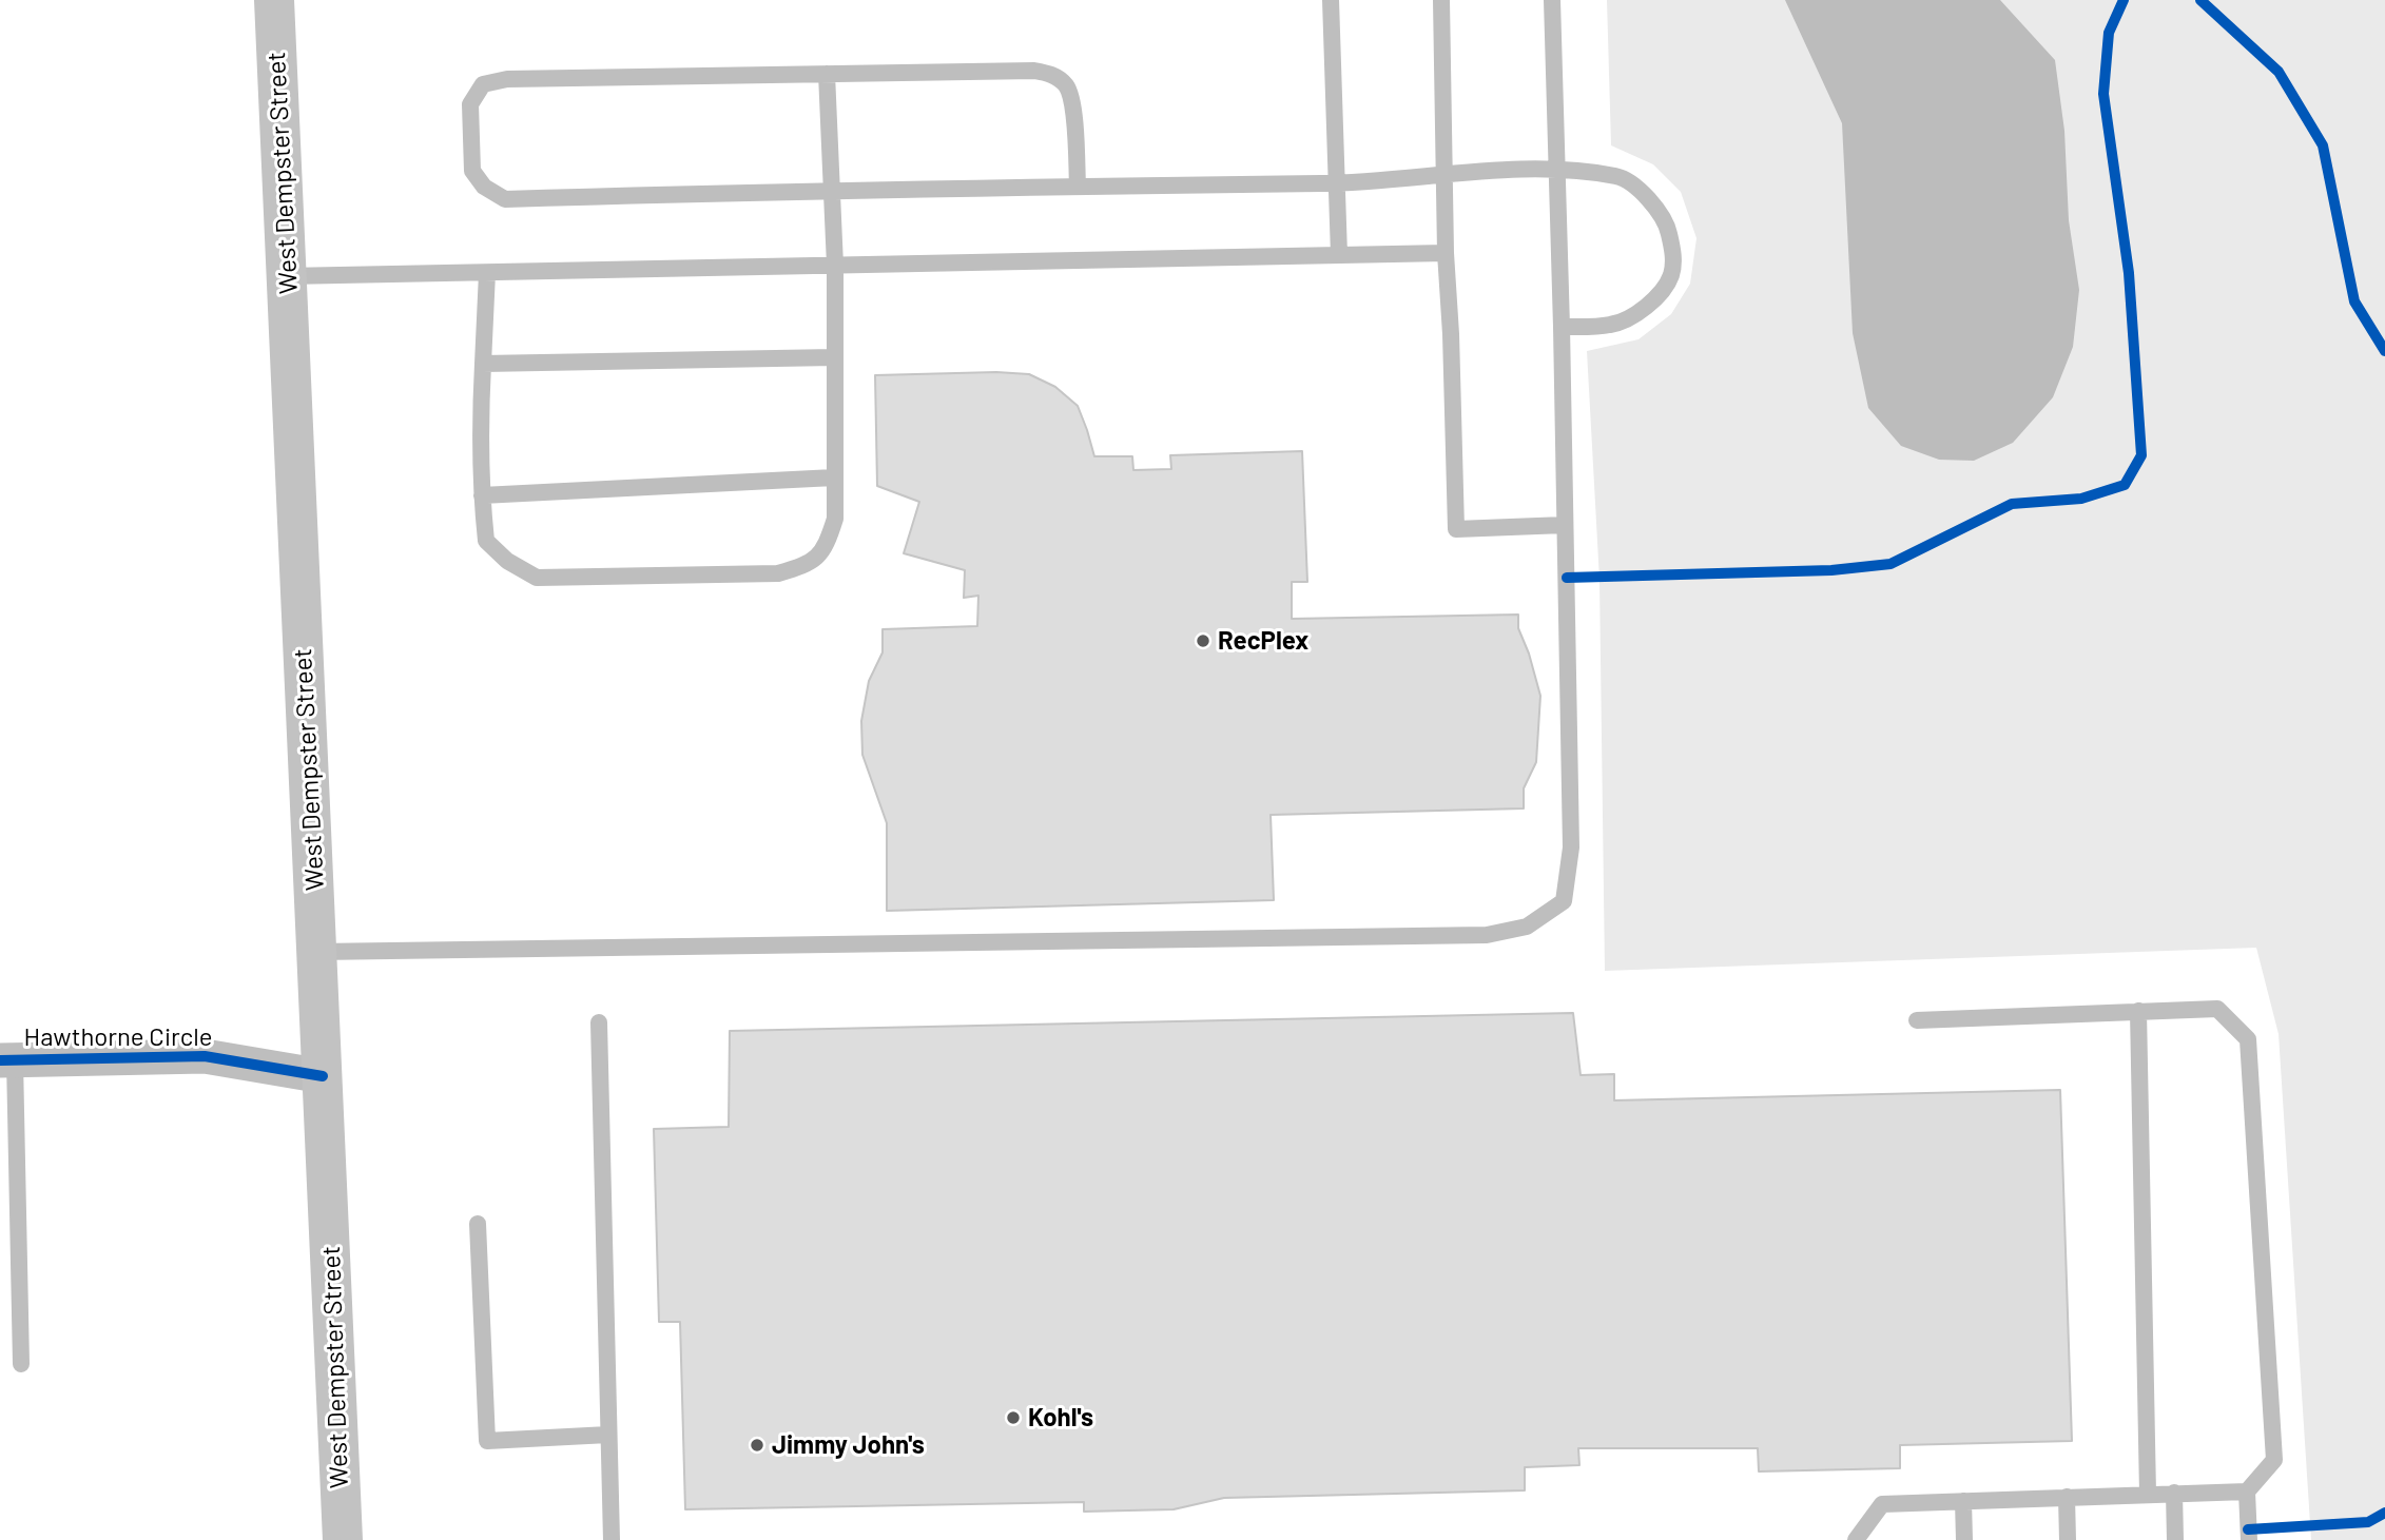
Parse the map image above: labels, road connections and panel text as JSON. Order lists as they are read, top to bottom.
{
  "streets": {
    "main road": ["West Dempster Street"],
    "street": ["Hawthorne Circle"]
  },
  "crossings": [
    ["West Dempster Street", "Hawthorne Circle"]
  ],
  "places": ["RecPlex", "Kohl's", "Jimmy John's"]
}
